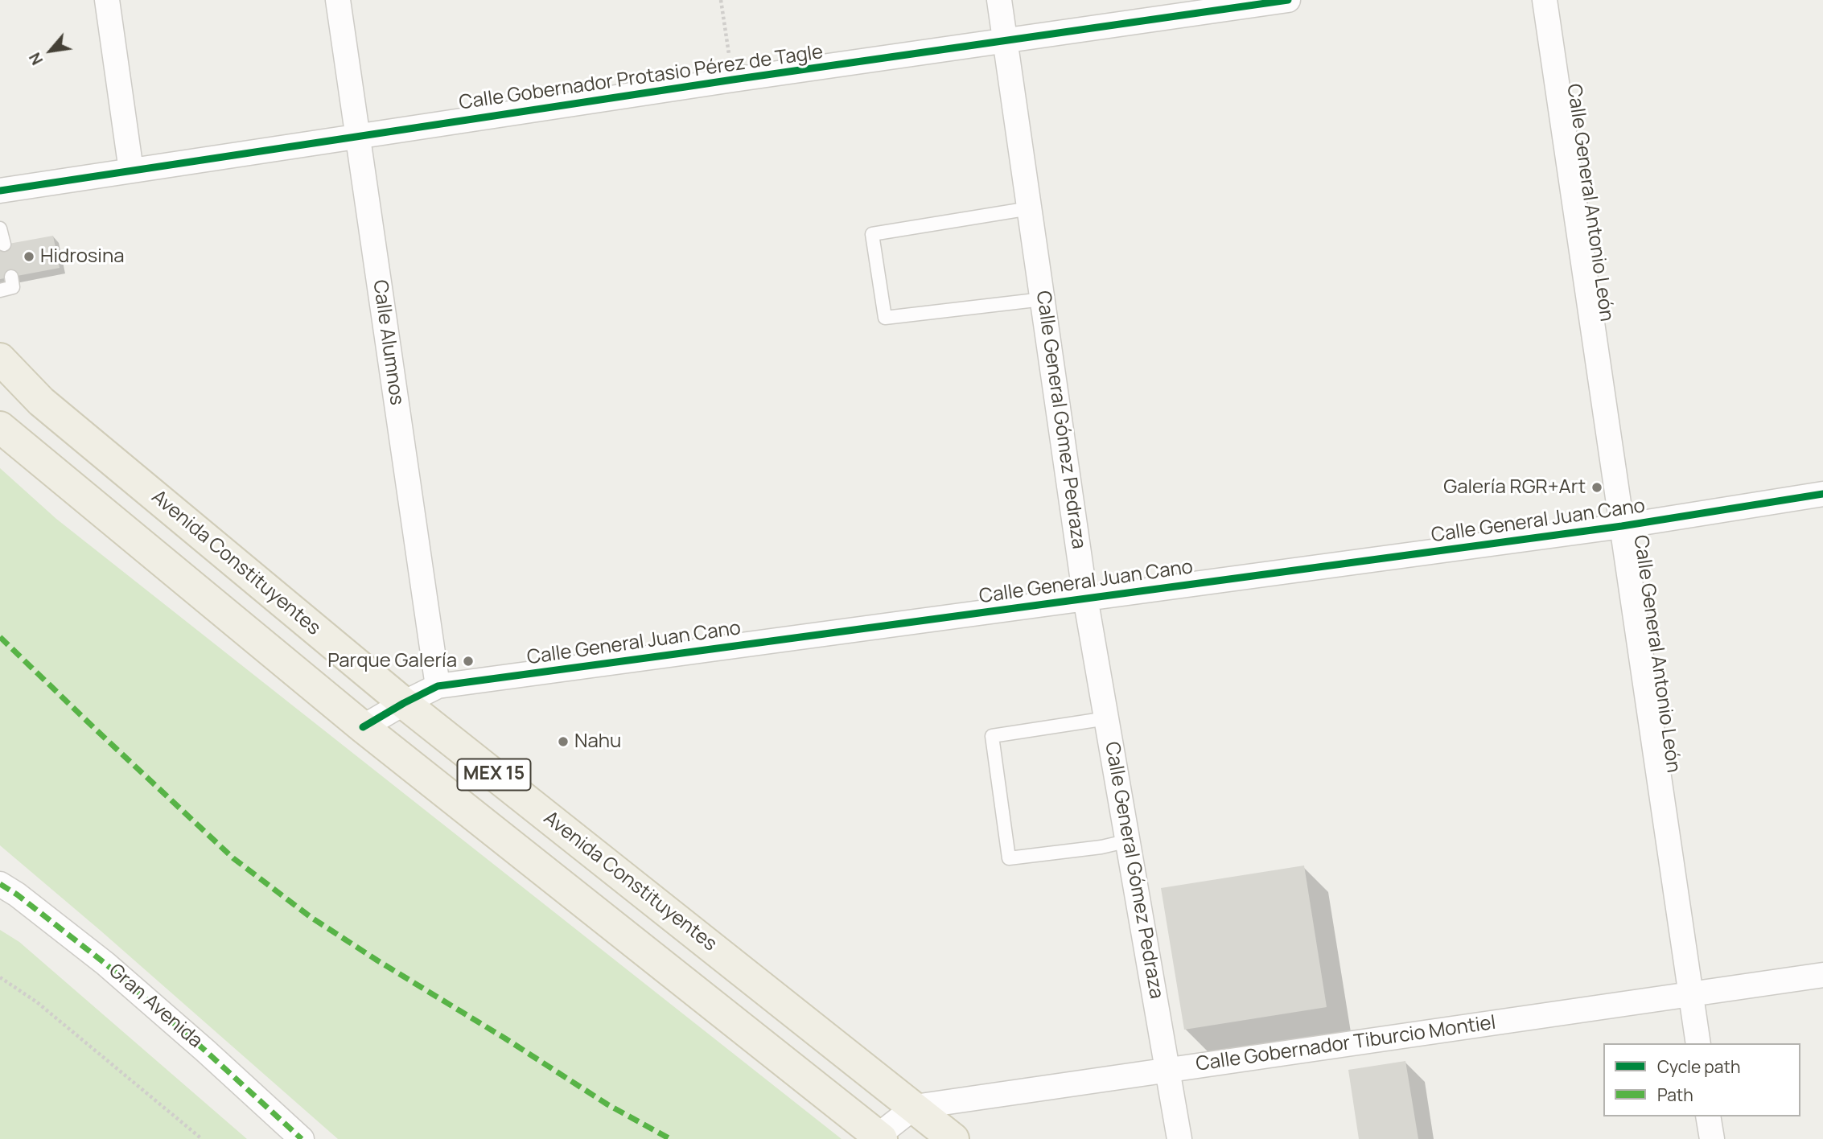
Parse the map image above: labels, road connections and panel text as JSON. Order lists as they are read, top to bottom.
{
  "streets": {
    "main road": ["Avenida Constituyentes", "MEX 15"],
    "street": [
      "Calle Gobernador Protasio Pérez de Tagle",
      "Calle General Antonio León",
      "Calle Alumnos",
      "Calle General Gómez Pedraza",
      "Calle General Juan Cano",
      "Gran Avenida",
      "Calle Gobernador Tiburcio Montiel"
    ]
  },
  "crossings": [
    ["Calle Gobernador Protasio Pérez de Tagle", "Calle Alumnos"],
    ["Calle Gobernador Protasio Pérez de Tagle", "Calle General Gómez Pedraza"],
    ["Calle General Antonio León", "Calle General Juan Cano"],
    ["Calle General Antonio León", "Calle Gobernador Tiburcio Montiel"],
    ["Calle Alumnos", "Calle General Juan Cano"],
    ["Calle General Gómez Pedraza", "Calle General Juan Cano"],
    ["Calle General Gómez Pedraza", "Calle Gobernador Tiburcio Montiel"],
    ["Calle General Juan Cano", "Avenida Constituyentes"],
    ["Calle General Juan Cano", "MEX 15"],
    ["Avenida Constituyentes", "Calle Gobernador Tiburcio Montiel"],
    ["MEX 15", "Calle Gobernador Tiburcio Montiel"]
  ],
  "places": [
    "Hidrosina",
    "Galería RGR+Art",
    "Parque Galería",
    "Nahu"
  ],
  "legend": ["Cycle path", "Path"],
  "north": "bottom left"
}
